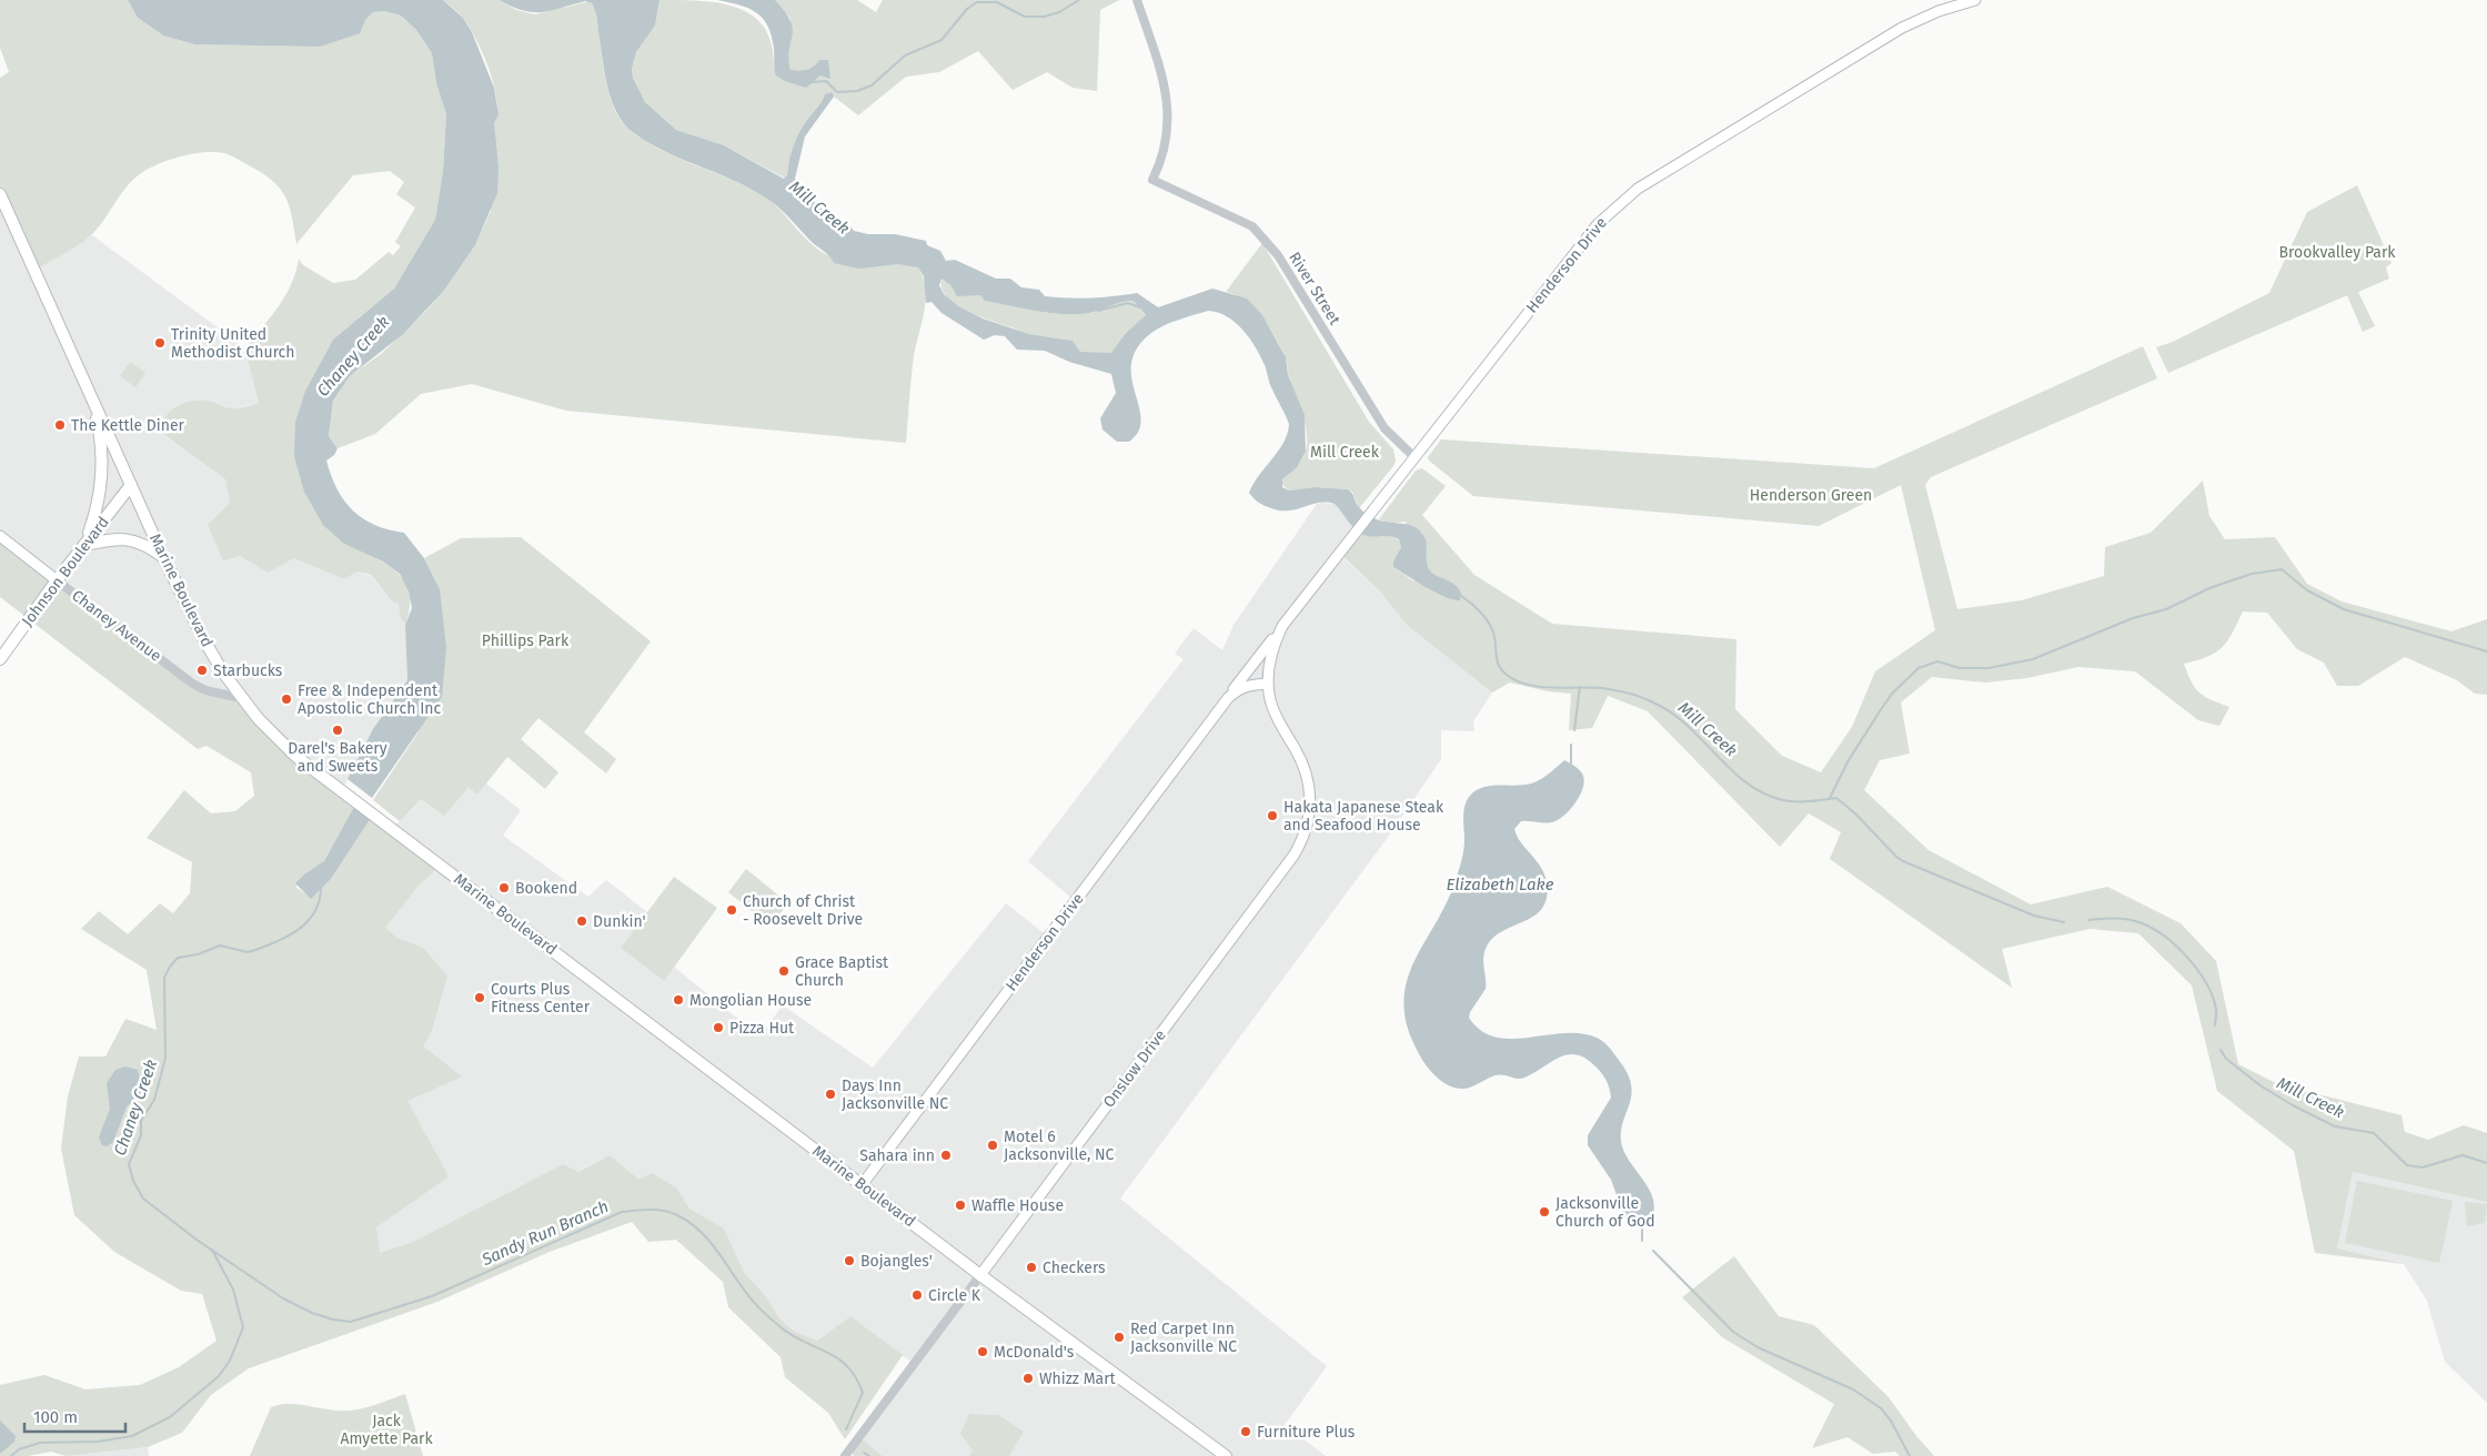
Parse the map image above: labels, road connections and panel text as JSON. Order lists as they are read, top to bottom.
{
  "streets": {
    "main road": [
      "Henderson Drive",
      "Johnson Boulevard",
      "Marine Boulevard",
      "Chaney Avenue",
      "Onslow Drive"
    ],
    "street": ["River Street"]
  },
  "crossings": [
    ["Henderson Drive", "River Street"],
    ["Henderson Drive", "Marine Boulevard"],
    ["Henderson Drive", "Onslow Drive"],
    ["Johnson Boulevard", "Marine Boulevard"],
    ["Johnson Boulevard", "Chaney Avenue"],
    ["Marine Boulevard", "Chaney Avenue"],
    ["Marine Boulevard", "Onslow Drive"]
  ],
  "water": [
    "Mill Creek",
    "Chaney Creek",
    "Elizabeth Lake",
    "Sandy Run Branch"
  ],
  "parks": [
    "Brookvalley Park",
    "Mill Creek",
    "Henderson Green",
    "Phillips Park",
    "Jack Amyette Park"
  ],
  "places": [
    "Trinity United Methodist Church",
    "The Kettle Diner",
    "Starbucks",
    "Free & Independent Apostolic Church Inc",
    "Darel's Bakery and Sweets",
    "Hakata Japanese Steak and Seafood House",
    "Bookend",
    "Church of Christ - Roosevelt Drive",
    "Dunkin'",
    "Grace Baptist Church",
    "Courts Plus Fitness Center",
    "Mongolian House",
    "Pizza Hut",
    "Days Inn Jacksonville NC",
    "Motel 6 Jacksonville, NC",
    "Sahara inn",
    "Waffle House",
    "Jacksonville Church of God",
    "Bojangles'",
    "Checkers",
    "Circle K",
    "Red Carpet Inn Jacksonville NC",
    "McDonald's",
    "Whizz Mart",
    "Furniture Plus"
  ],
  "scale_bar": "100 m"
}
